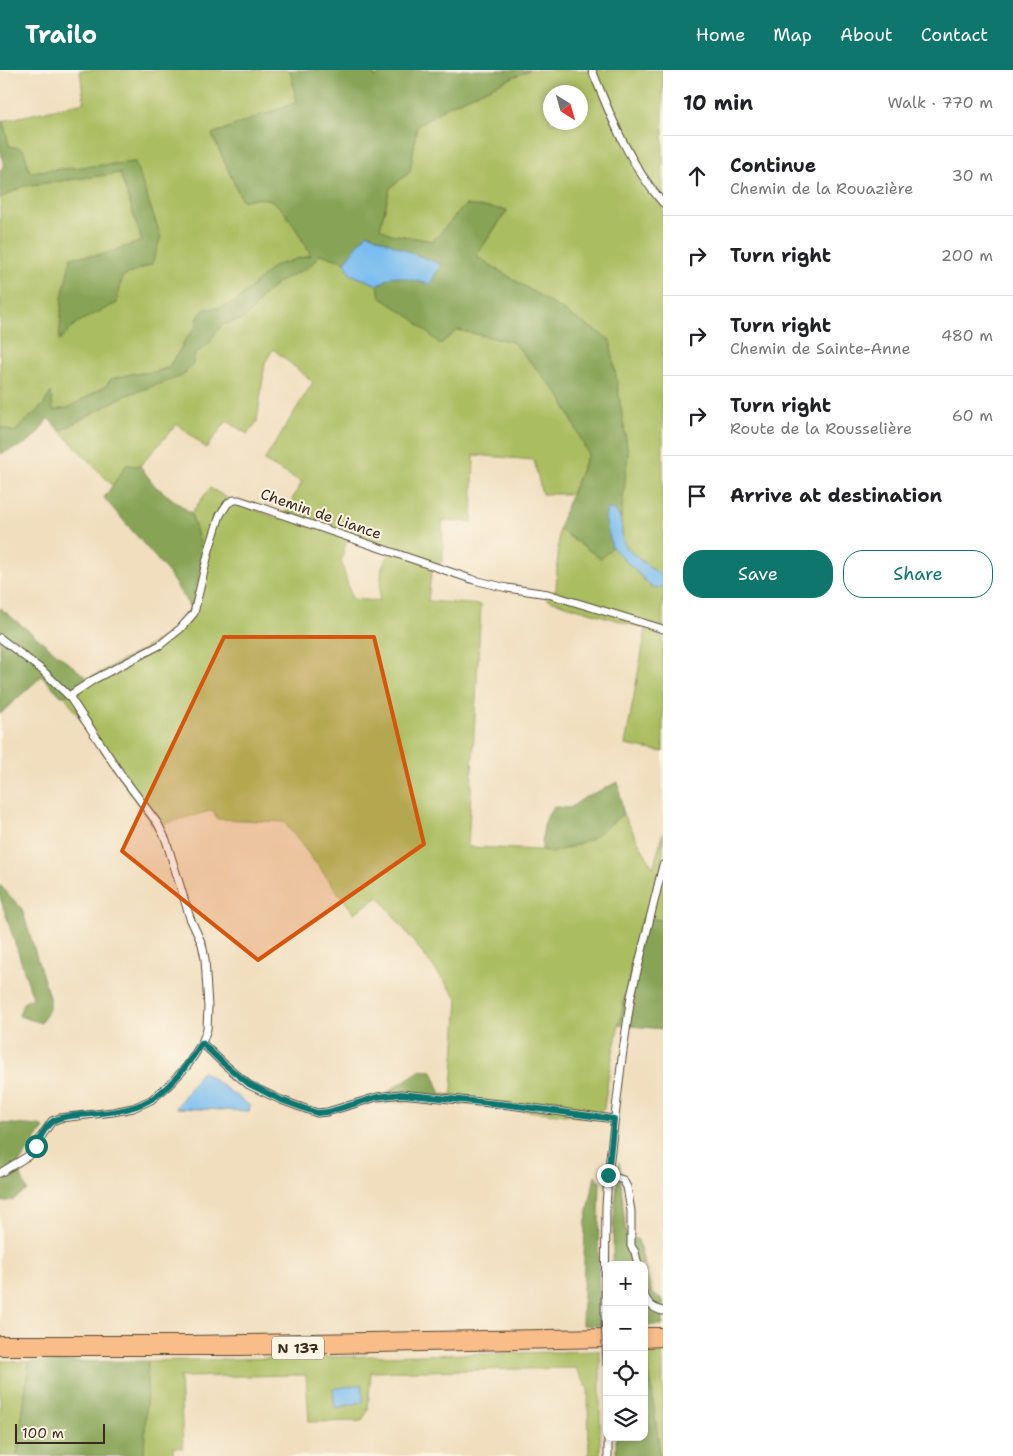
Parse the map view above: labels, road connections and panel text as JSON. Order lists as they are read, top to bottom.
{
  "streets": {
    "highway": ["N 137"],
    "street": ["Chemin de Liance"]
  },
  "scale_bar": "100 m",
  "north": "bottom right",
  "page": {
    "header": "Trailo",
    "nav": [
      "Home",
      "Map",
      "About",
      "Contact"
    ],
    "heading": ["10 min", "Walk · 770 m"],
    "list": [
      ["Continue", "Chemin de la Rouazière", "30 m"],
      ["Turn right", "200 m"],
      ["Turn right", "Chemin de Sainte-Anne", "480 m"],
      ["Turn right", "Route de la Rousselière", "60 m"],
      "Arrive at destination"
    ],
    "buttons": ["Save", "Share"],
    "map_buttons": ["+", "−"],
    "scale": "100 m"
  }
}
